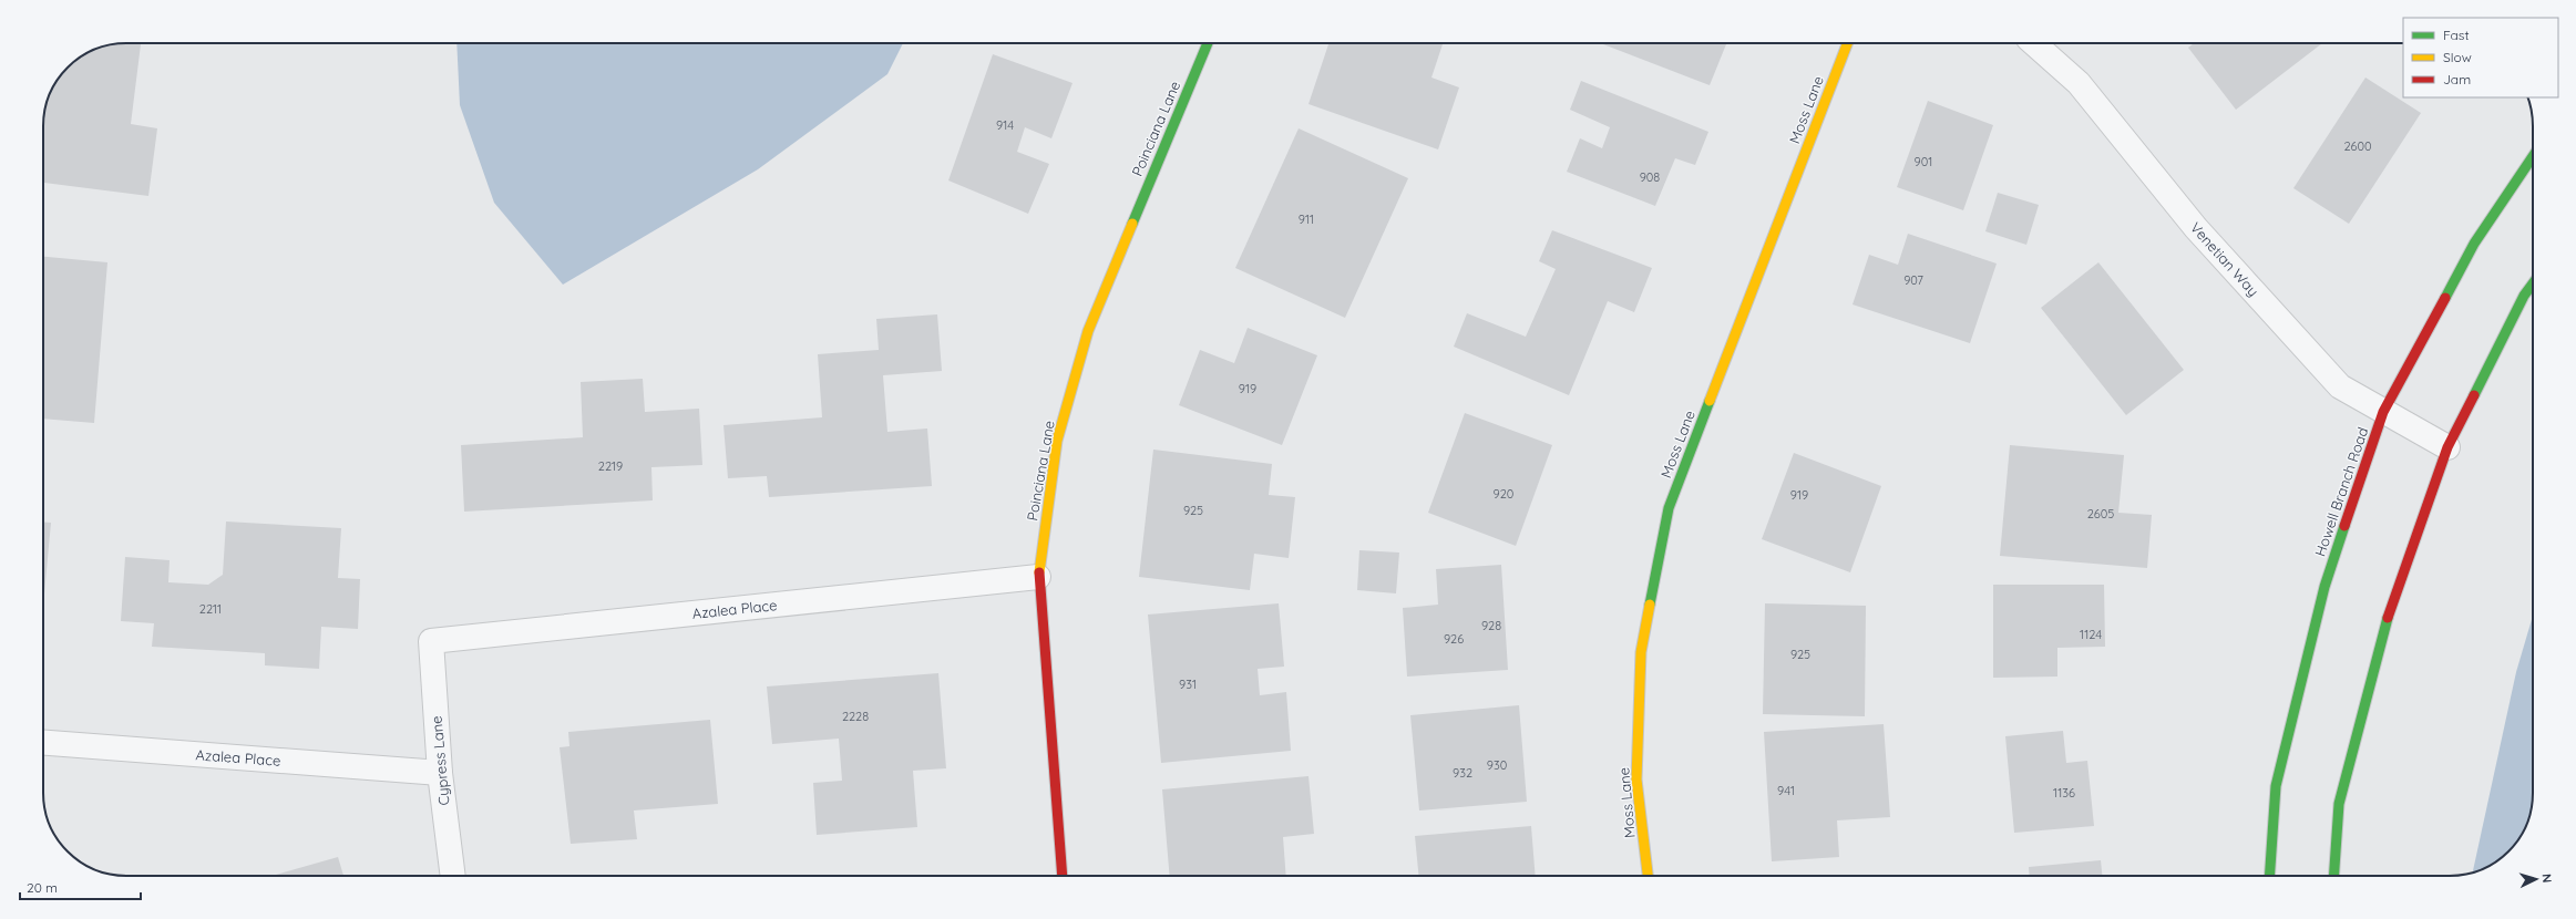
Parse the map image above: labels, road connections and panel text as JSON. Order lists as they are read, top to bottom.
{
  "streets": {
    "street": [
      "Moss Lane",
      "Poinciana Lane",
      "Venetian Way",
      "Howell Branch Road",
      "Azalea Place",
      "Cypress Lane"
    ]
  },
  "crossings": [
    ["Poinciana Lane", "Azalea Place"],
    ["Venetian Way", "Howell Branch Road"],
    ["Azalea Place", "Cypress Lane"]
  ],
  "house_numbers": [
    "914",
    "2600",
    "901",
    "908",
    "911",
    "907",
    "919",
    "2219",
    "920",
    "919",
    "925",
    "2605",
    "2211",
    "928",
    "1124",
    "926",
    "925",
    "931",
    "2228",
    "930",
    "932",
    "941",
    "1136"
  ],
  "legend": ["Fast", "Slow", "Jam"],
  "scale_bar": "20 m",
  "north": "right"
}
